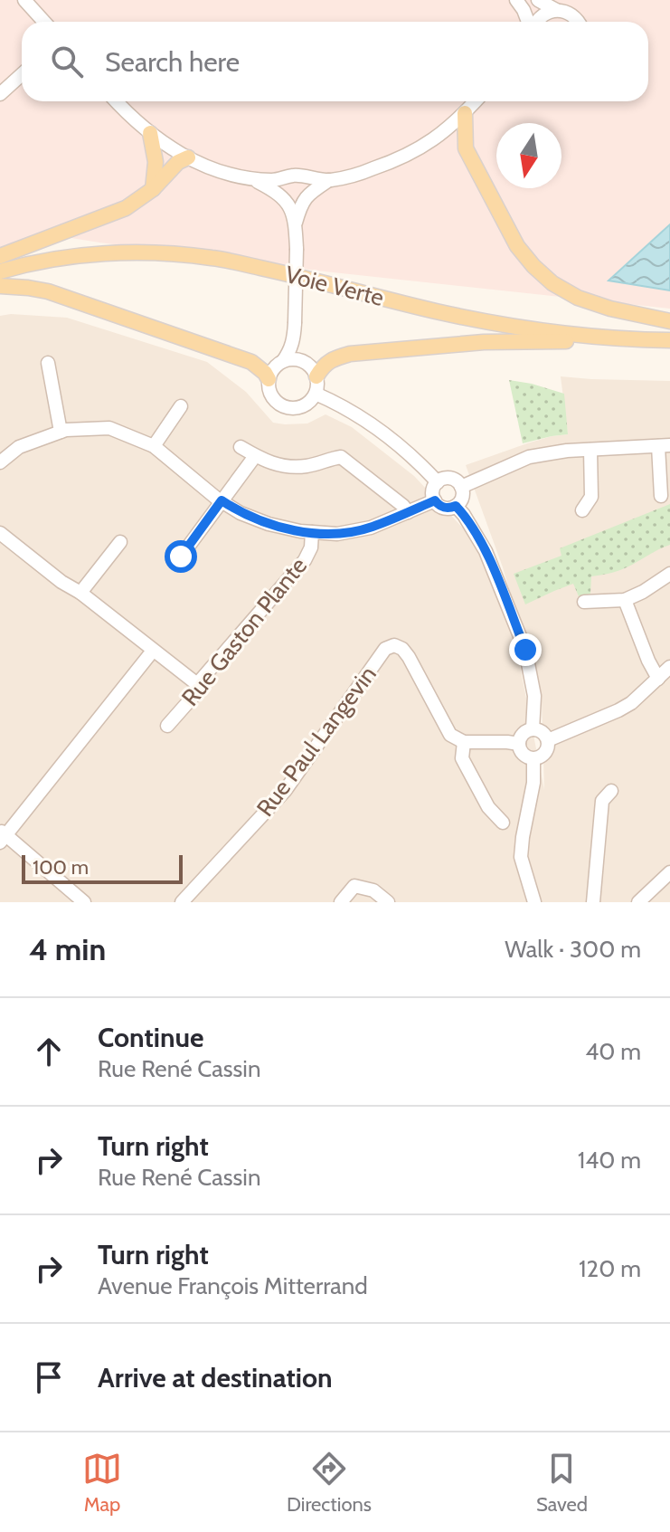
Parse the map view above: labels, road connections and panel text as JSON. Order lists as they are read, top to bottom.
{
  "streets": {
    "main road": ["Voie Verte"],
    "street": ["Rue Gaston Plante", "Rue Paul Langevin"]
  },
  "scale_bar": "100 m",
  "north": "bottom",
  "page": {
    "search": "Search here",
    "scale": "100 m",
    "heading": ["4 min", "Walk · 300 m"],
    "list": [
      ["Continue", "Rue René Cassin", "40 m"],
      ["Turn right", "Rue René Cassin", "140 m"],
      ["Turn right", "Avenue François Mitterrand", "120 m"],
      "Arrive at destination"
    ],
    "nav": ["Map", "Directions", "Saved"]
  }
}
